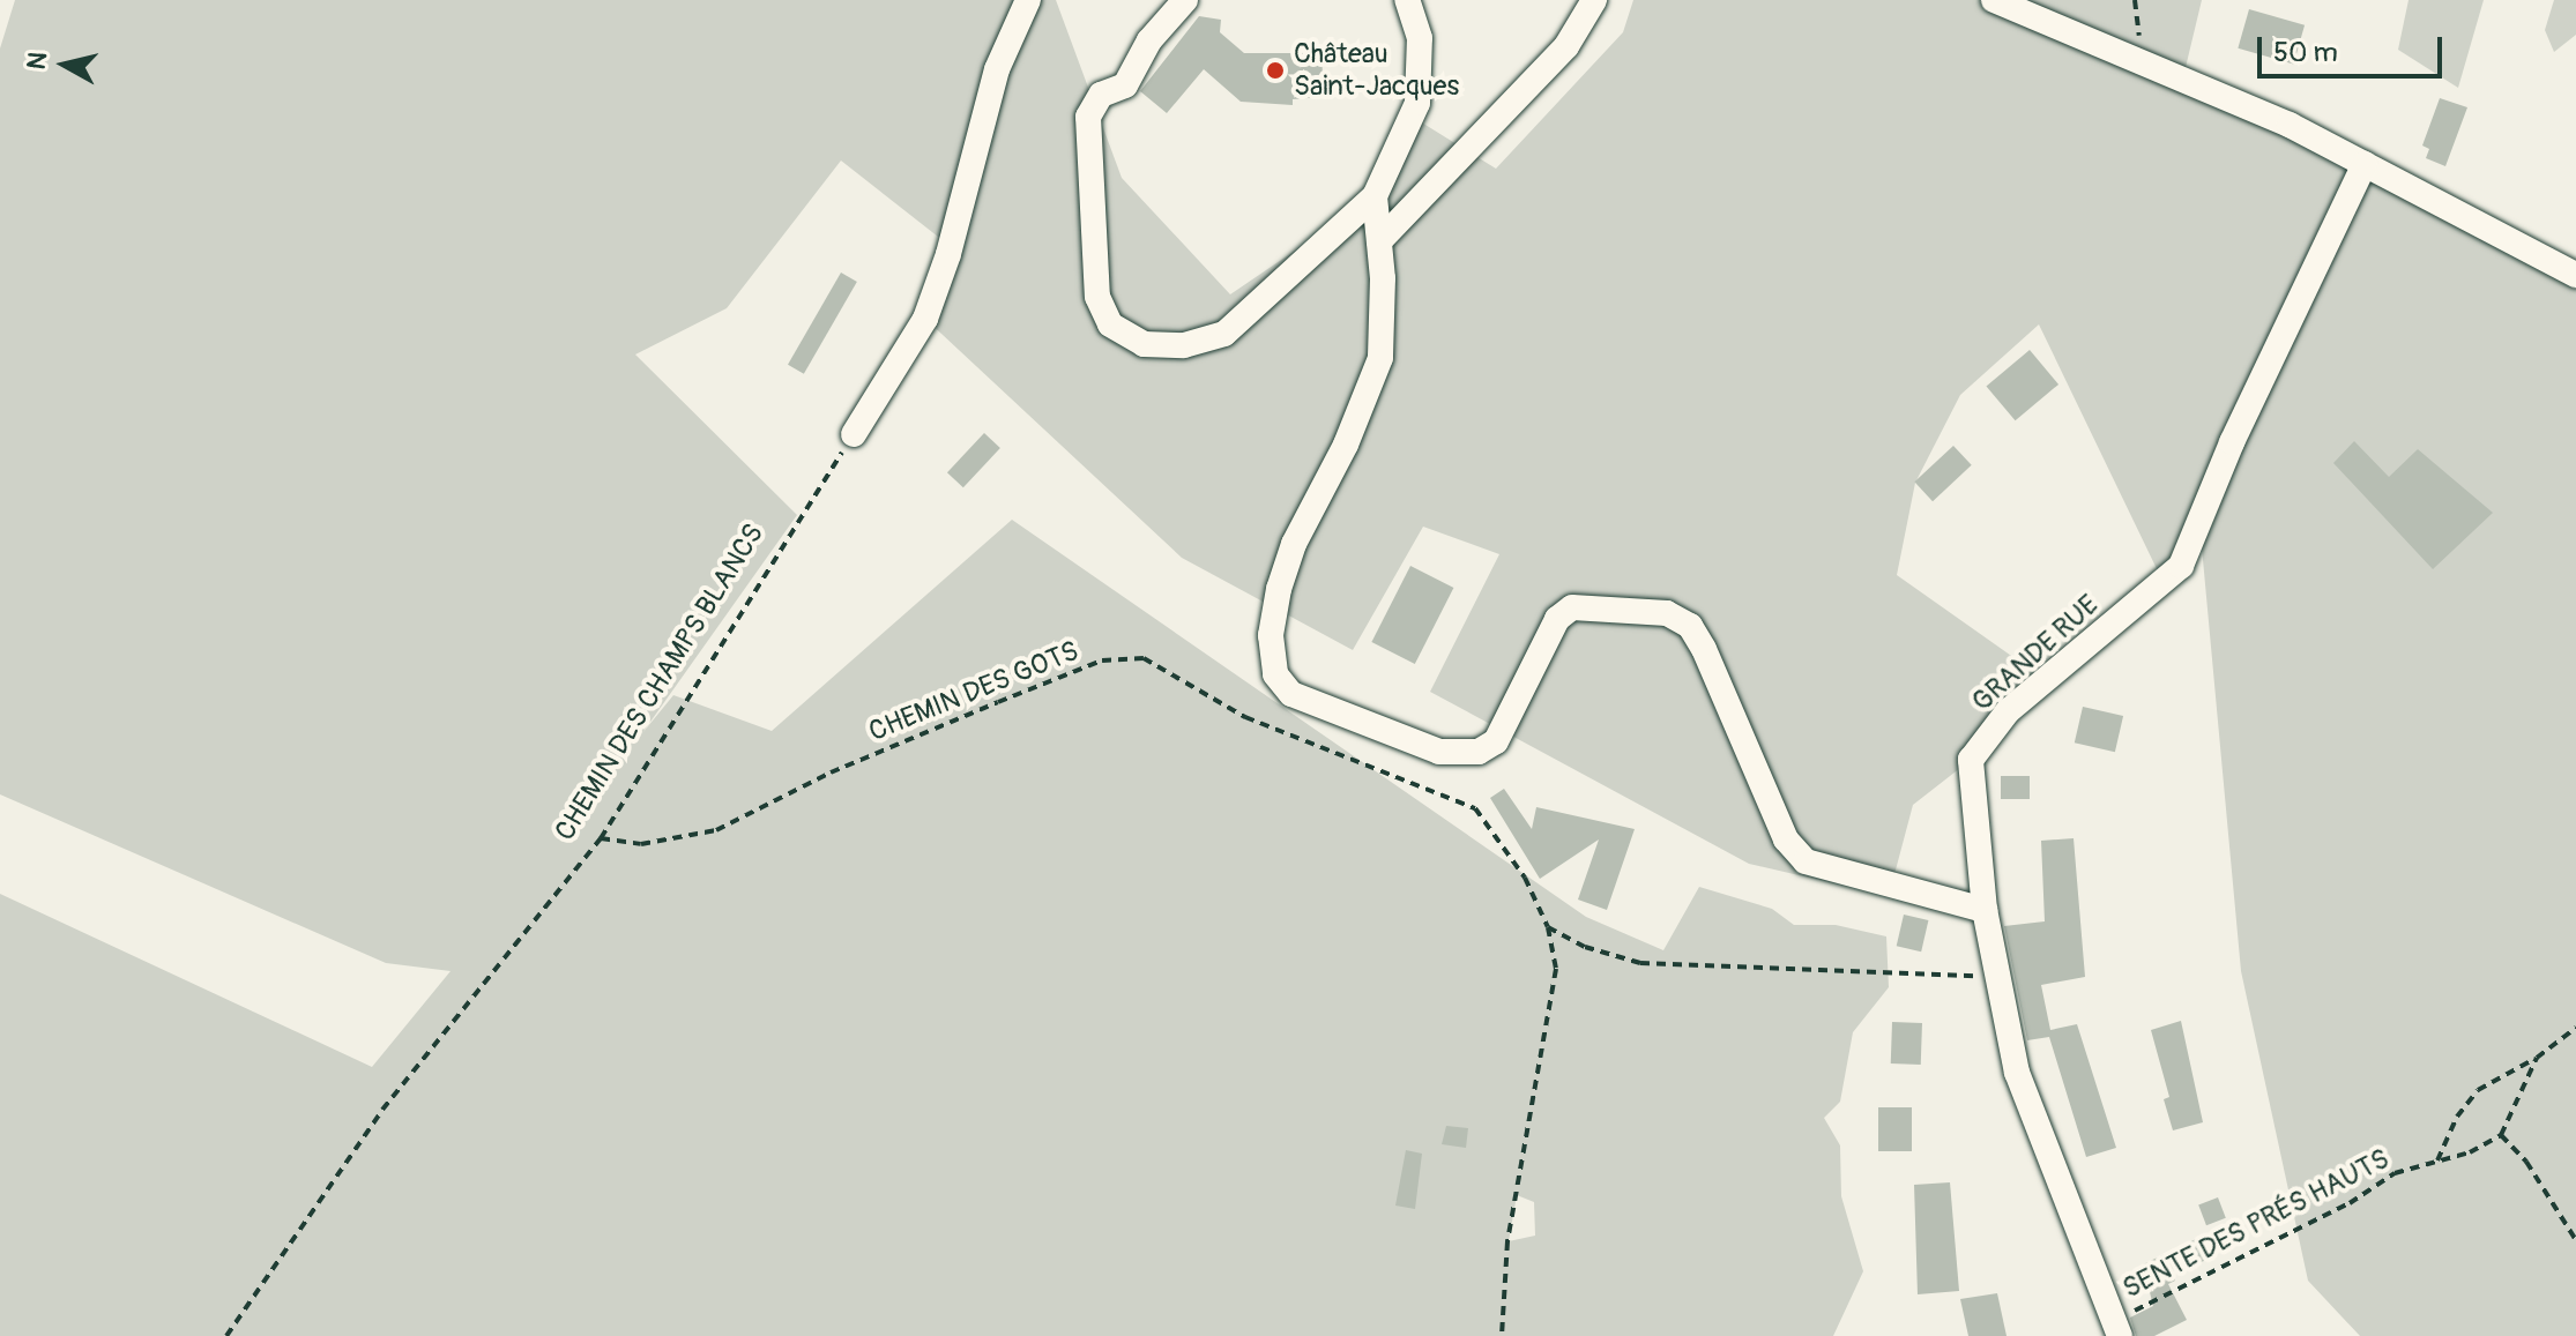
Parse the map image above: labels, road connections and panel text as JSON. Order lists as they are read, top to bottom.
{
  "streets": {
    "street": ["GRANDE RUE"],
    "path": ["CHEMIN DES CHAMPS BLANCS", "CHEMIN DES GOTS", "SENTE DES PRÉS HAUTS"]
  },
  "crossings": [
    ["GRANDE RUE", "SENTE DES PRÉS HAUTS"],
    ["CHEMIN DES CHAMPS BLANCS", "CHEMIN DES GOTS"]
  ],
  "places": ["Château Saint-Jacques"],
  "scale_bar": "50 m",
  "north": "left"
}
